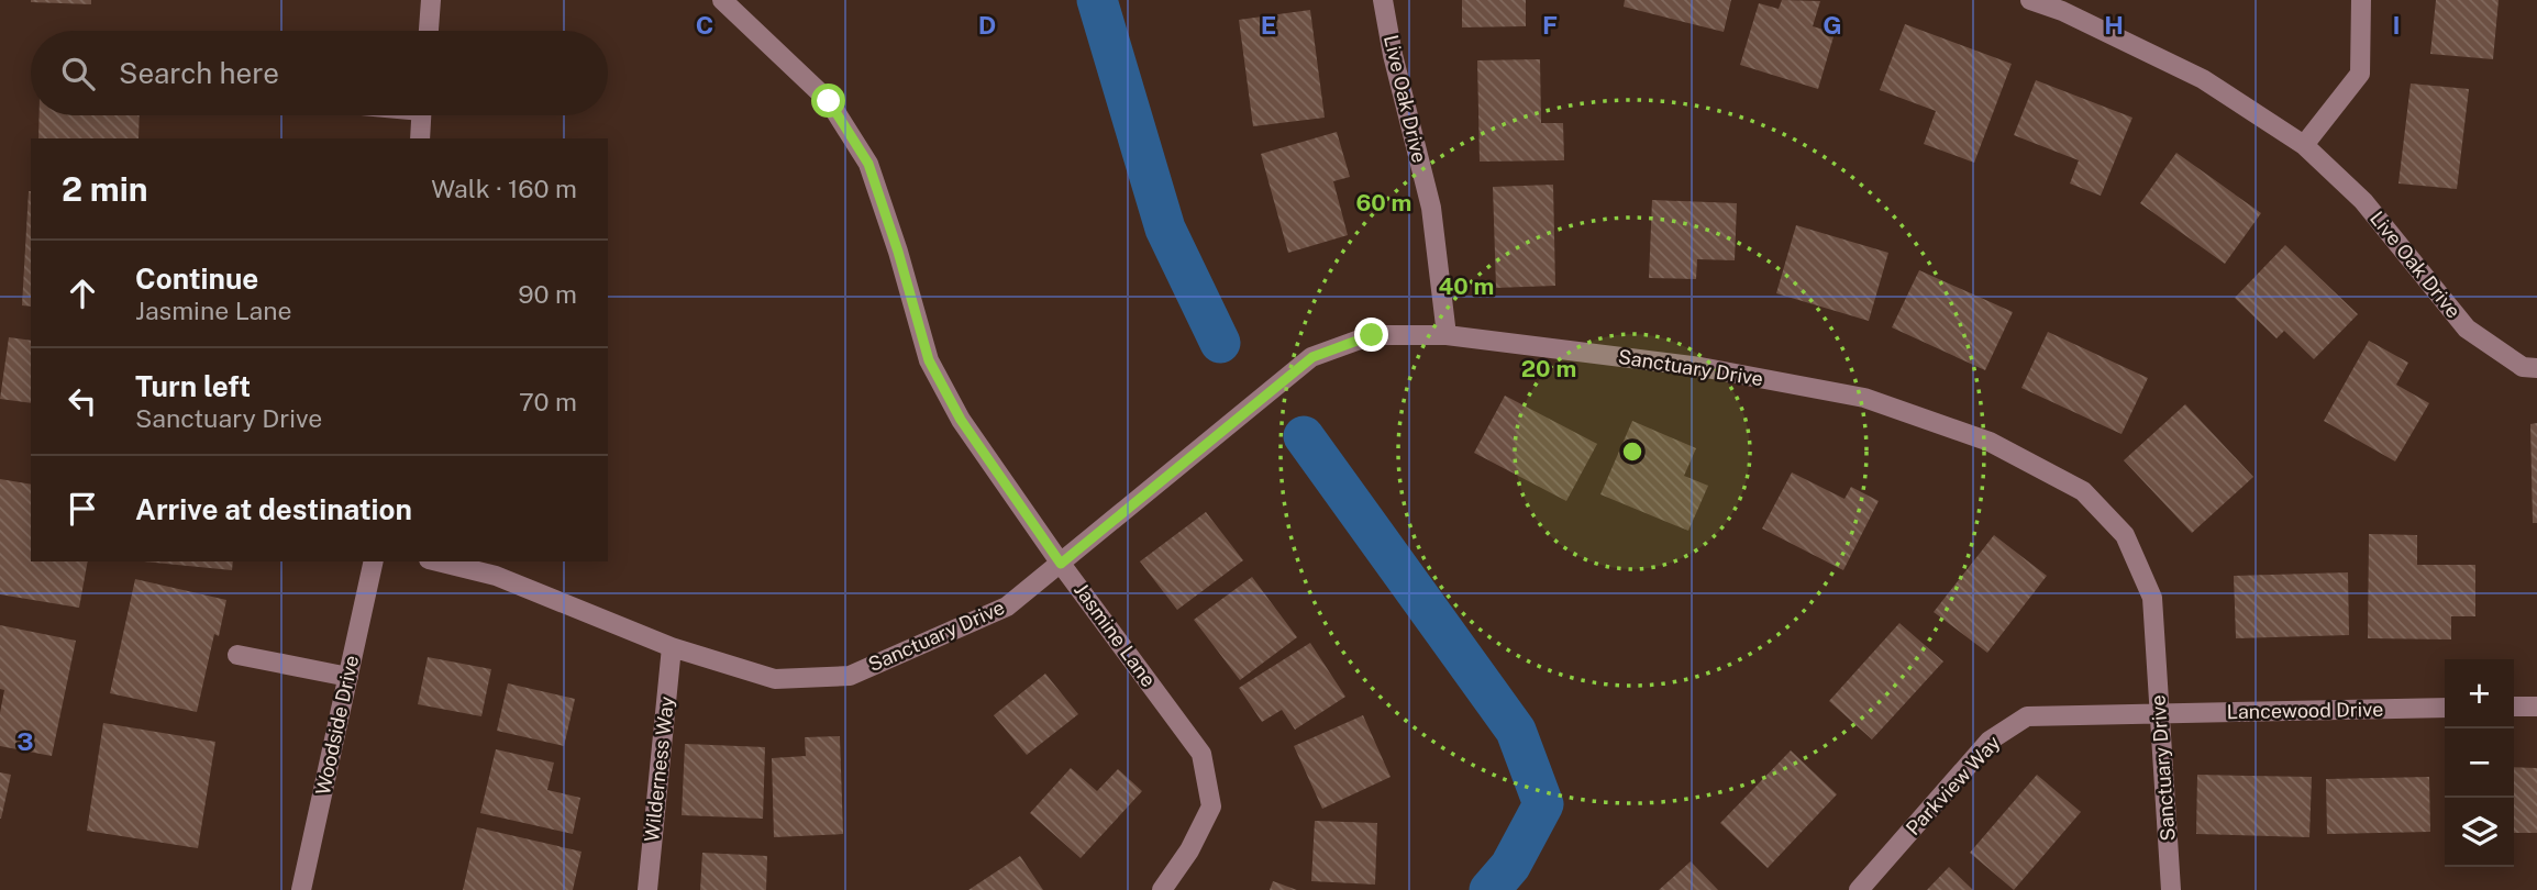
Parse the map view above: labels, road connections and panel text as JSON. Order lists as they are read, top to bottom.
{
  "streets": {
    "street": [
      "Live Oak Drive",
      "Sanctuary Drive",
      "Jasmine Lane",
      "Lancewood Drive",
      "Woodside Drive",
      "Wilderness Way",
      "Parkview Way"
    ]
  },
  "crossings": [
    ["Live Oak Drive", "Sanctuary Drive"],
    ["Sanctuary Drive", "Jasmine Lane"],
    ["Sanctuary Drive", "Lancewood Drive"],
    ["Sanctuary Drive", "Wilderness Way"],
    ["Sanctuary Drive", "Parkview Way"],
    ["Lancewood Drive", "Parkview Way"]
  ],
  "page": {
    "search": "Search here",
    "heading": ["2 min", "Walk · 160 m"],
    "list": [
      ["Continue", "Jasmine Lane", "90 m"],
      ["Turn left", "Sanctuary Drive", "70 m"],
      "Arrive at destination"
    ],
    "map_buttons": ["+", "−"]
  },
  "grid": {
    "columns": [
      "C",
      "D",
      "E",
      "F",
      "G",
      "H",
      "I"
    ],
    "rows": ["3"]
  },
  "rings": ["60 m", "40 m", "20 m"]
}
